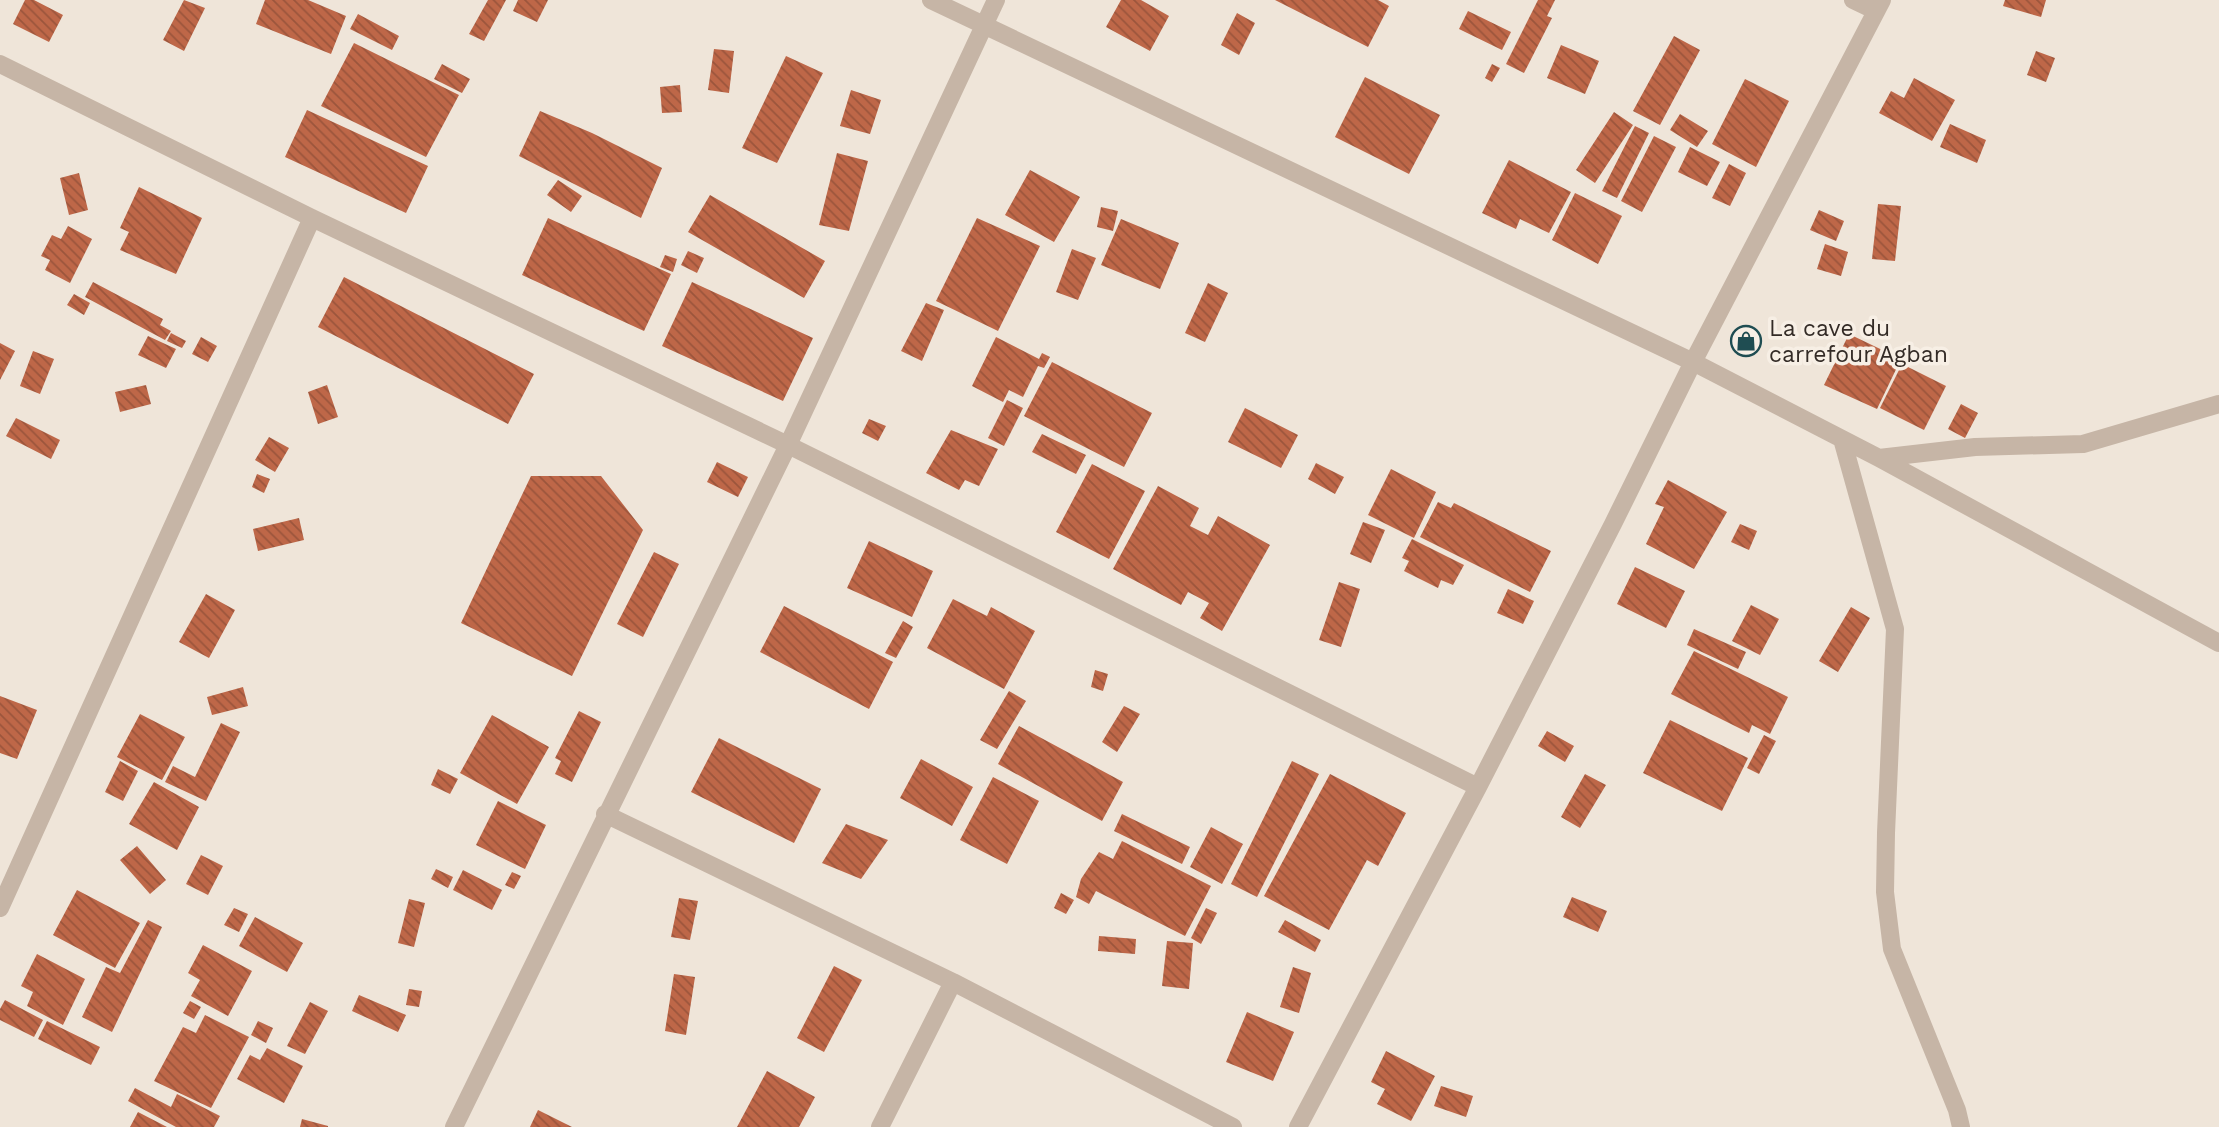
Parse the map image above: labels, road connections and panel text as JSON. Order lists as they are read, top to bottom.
{
  "places": {
    "shop": ["La cave du carrefour Agban"]
  }
}
